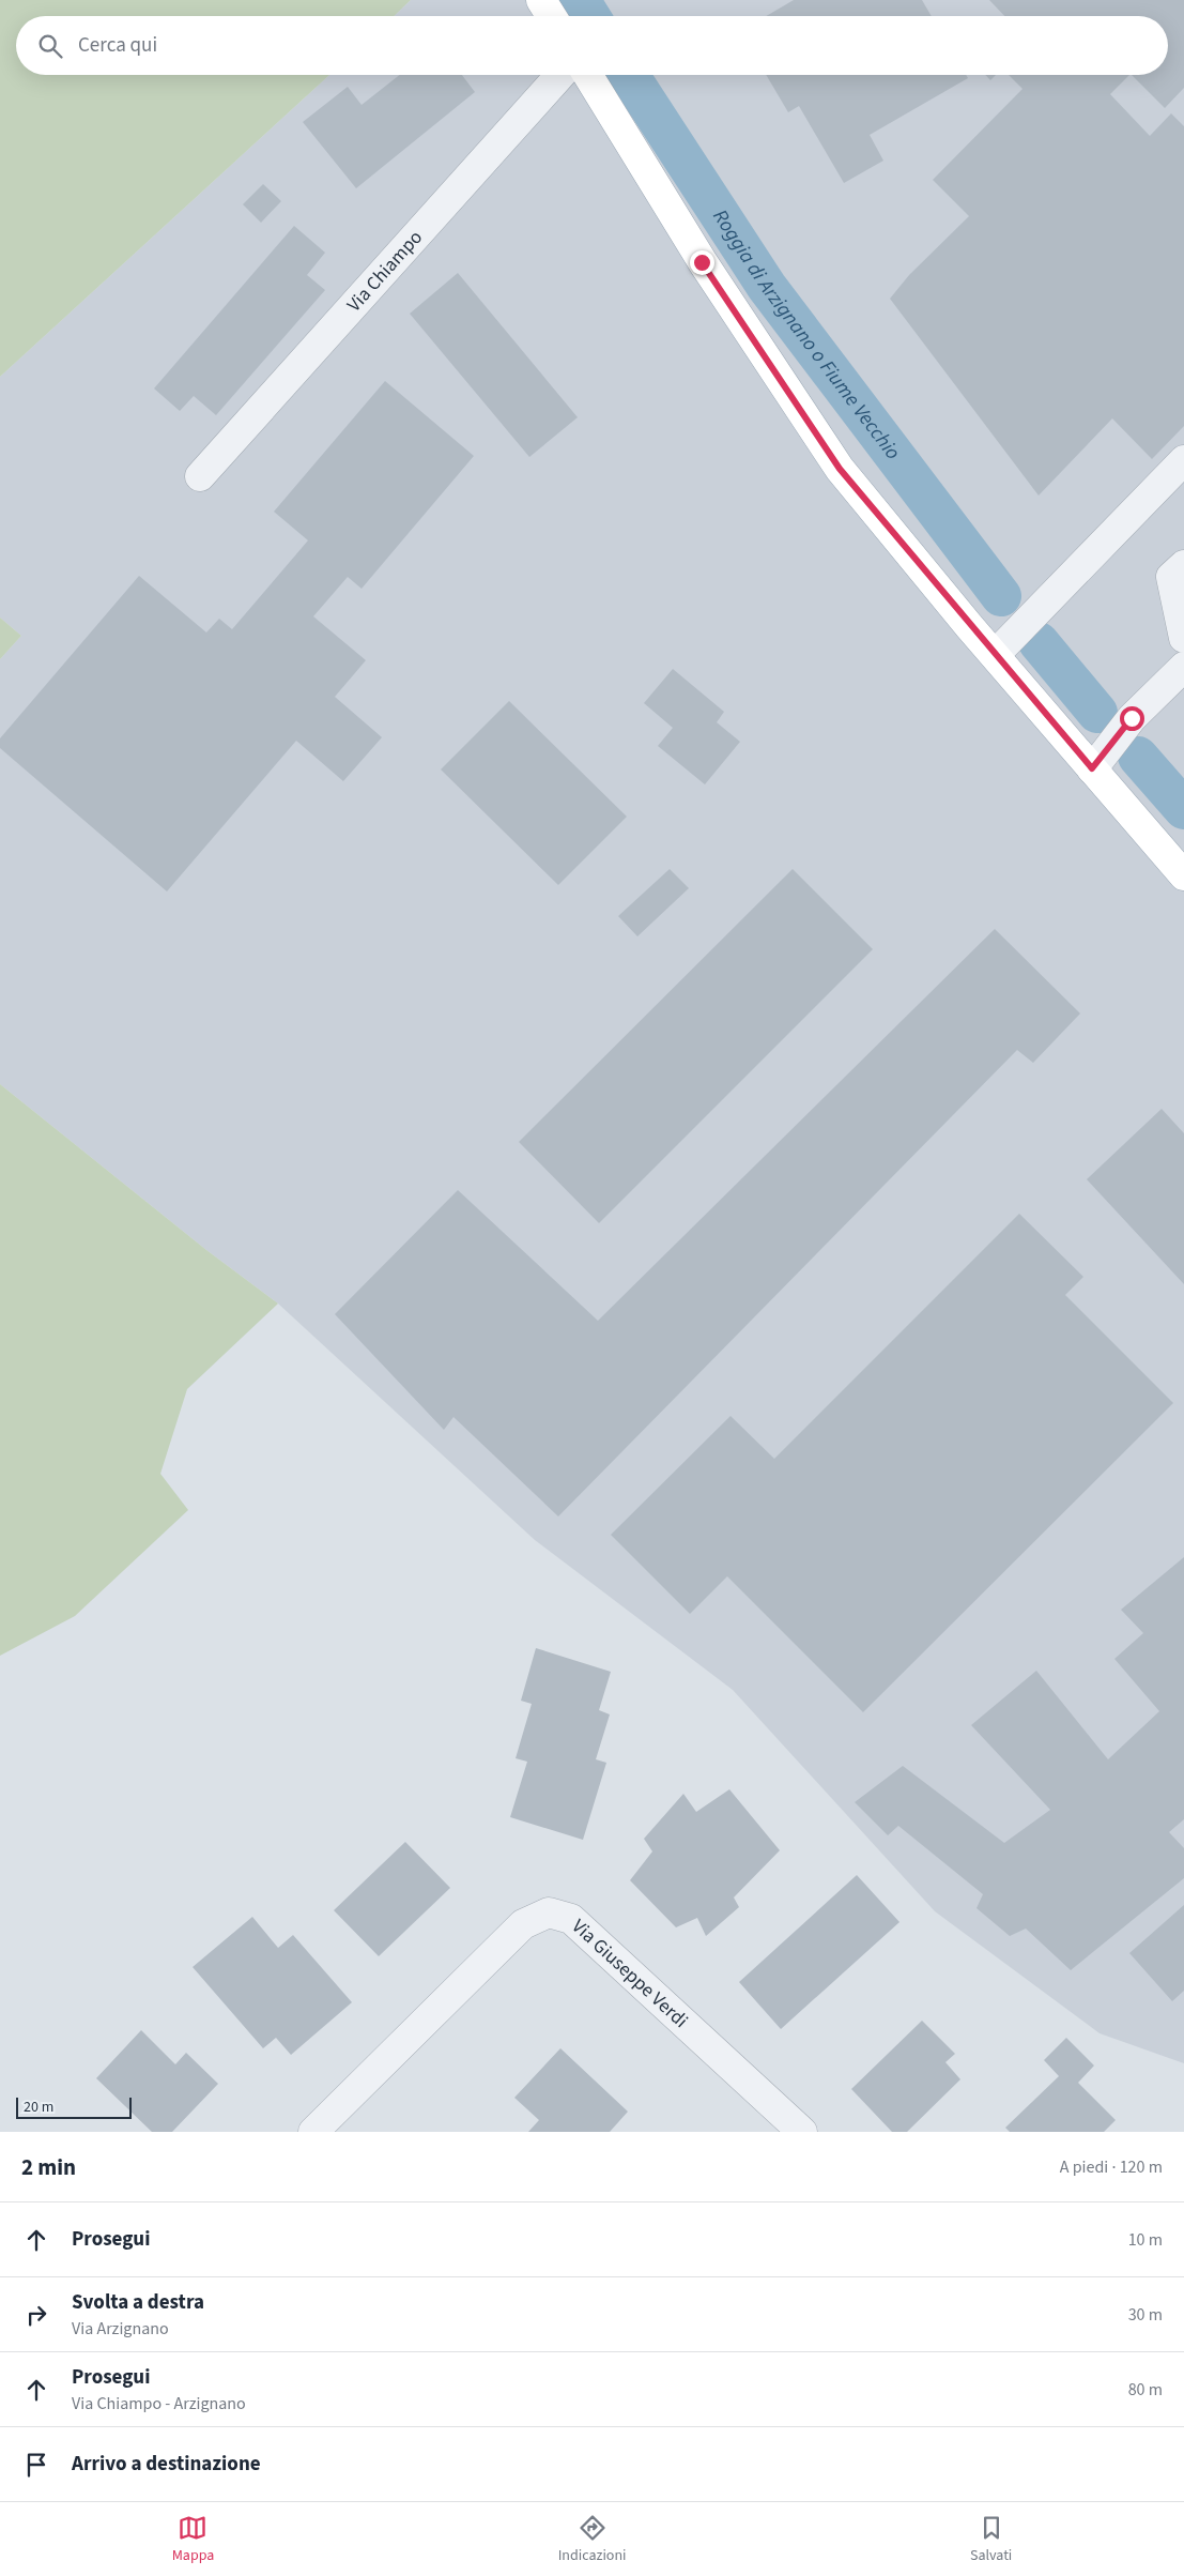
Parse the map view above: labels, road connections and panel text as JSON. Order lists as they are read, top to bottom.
{
  "streets": {
    "street": ["Via Chiampo", "Via Giuseppe Verdi"]
  },
  "water": ["Roggia di Arzignano o Fiume Vecchio"],
  "scale_bar": "20 m",
  "page": {
    "search": "Cerca qui",
    "scale": "20 m",
    "heading": ["2 min", "A piedi · 120 m"],
    "list": [
      ["Prosegui", "10 m"],
      ["Svolta a destra", "Via Arzignano", "30 m"],
      ["Prosegui", "Via Chiampo - Arzignano", "80 m"],
      "Arrivo a destinazione"
    ],
    "nav": ["Mappa", "Indicazioni", "Salvati"]
  }
}
